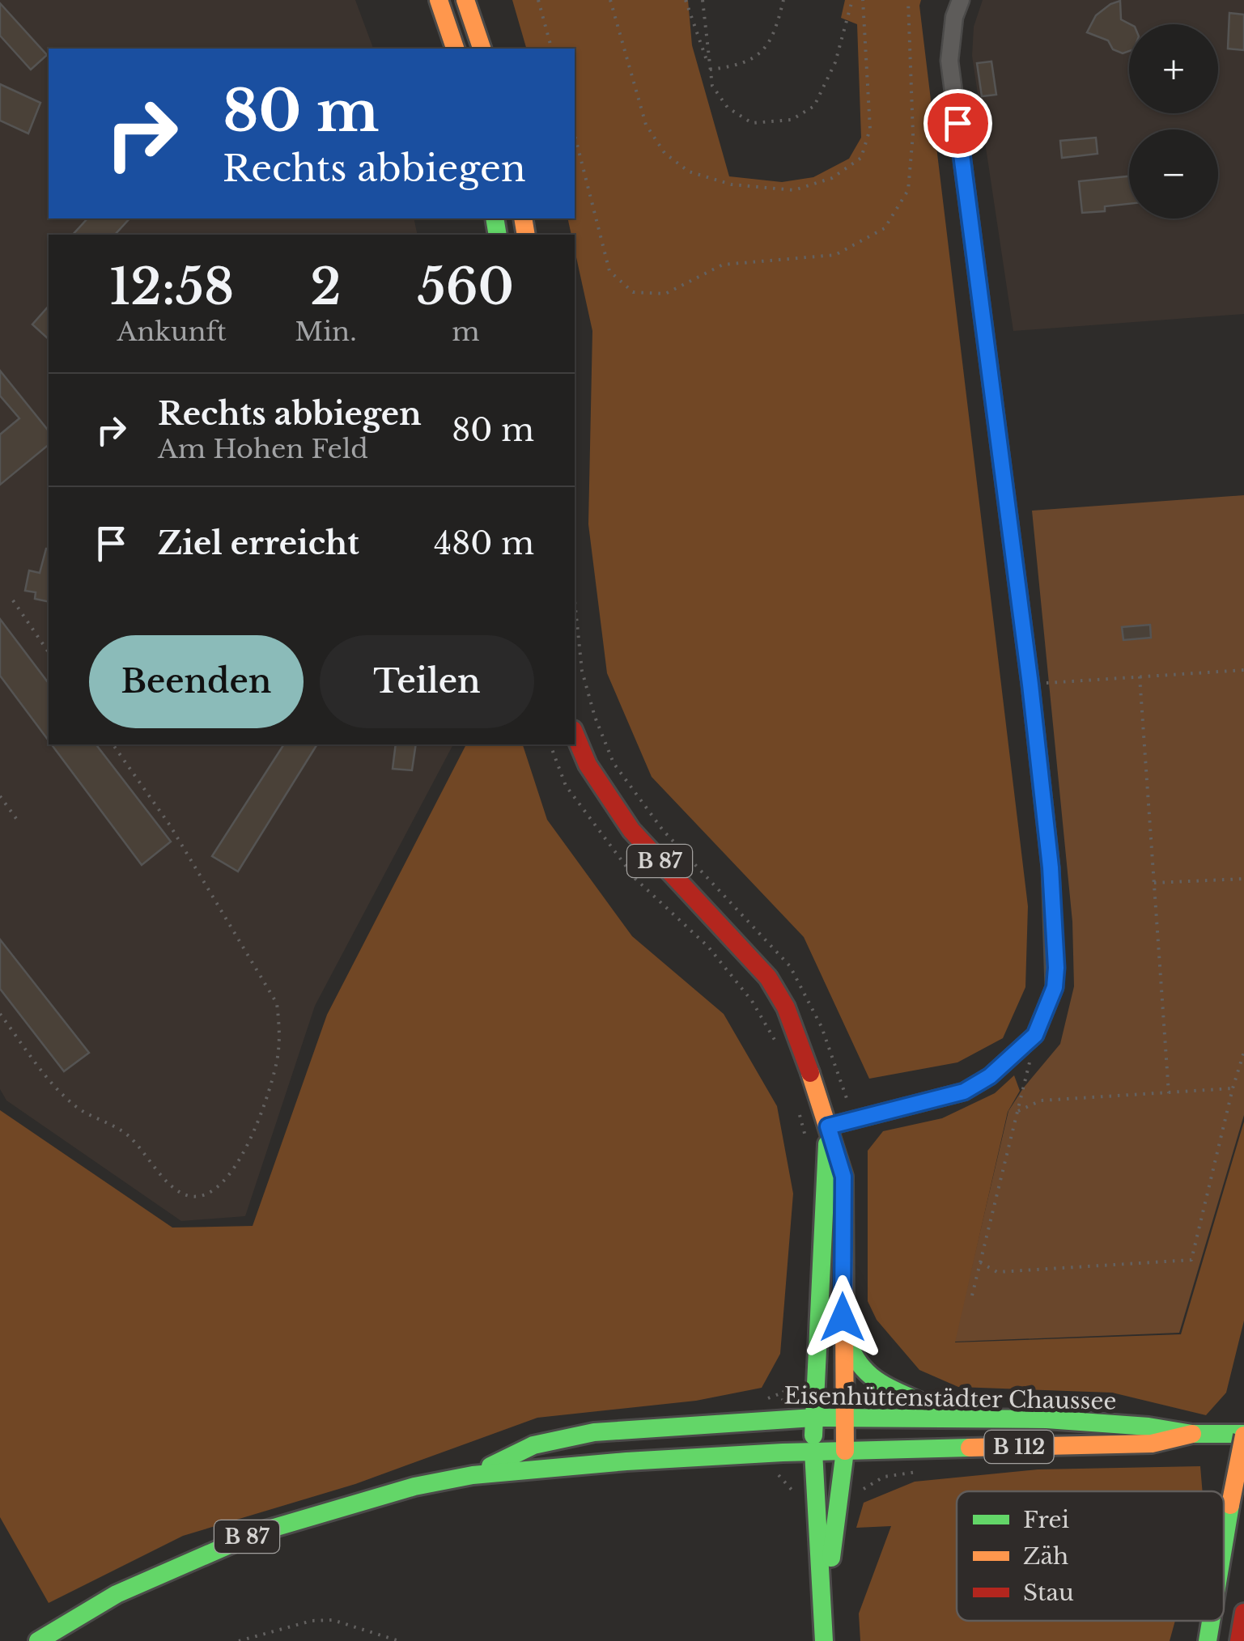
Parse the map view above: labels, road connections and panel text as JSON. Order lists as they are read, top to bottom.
{
  "streets": {
    "main road": ["B 87", "Eisenhüttenstädter Chaussee", "B 112"]
  },
  "crossings": [
    ["B 87", "Eisenhüttenstädter Chaussee"]
  ],
  "legend": ["Frei", "Zäh", "Stau"],
  "page": {
    "map_buttons": ["+", "−"],
    "turn": ["80 m", "Rechts abbiegen"],
    "eta": [
      "12:58",
      "Ankunft",
      "2",
      "Min.",
      "560",
      "m"
    ],
    "list": [
      {
        "name": "Rechts abbiegen",
        "note": "Am Hohen Feld",
        "value": "80 m"
      },
      {
        "name": "Ziel erreicht",
        "value": "480 m"
      }
    ],
    "buttons": ["Beenden", "Teilen"]
  }
}
